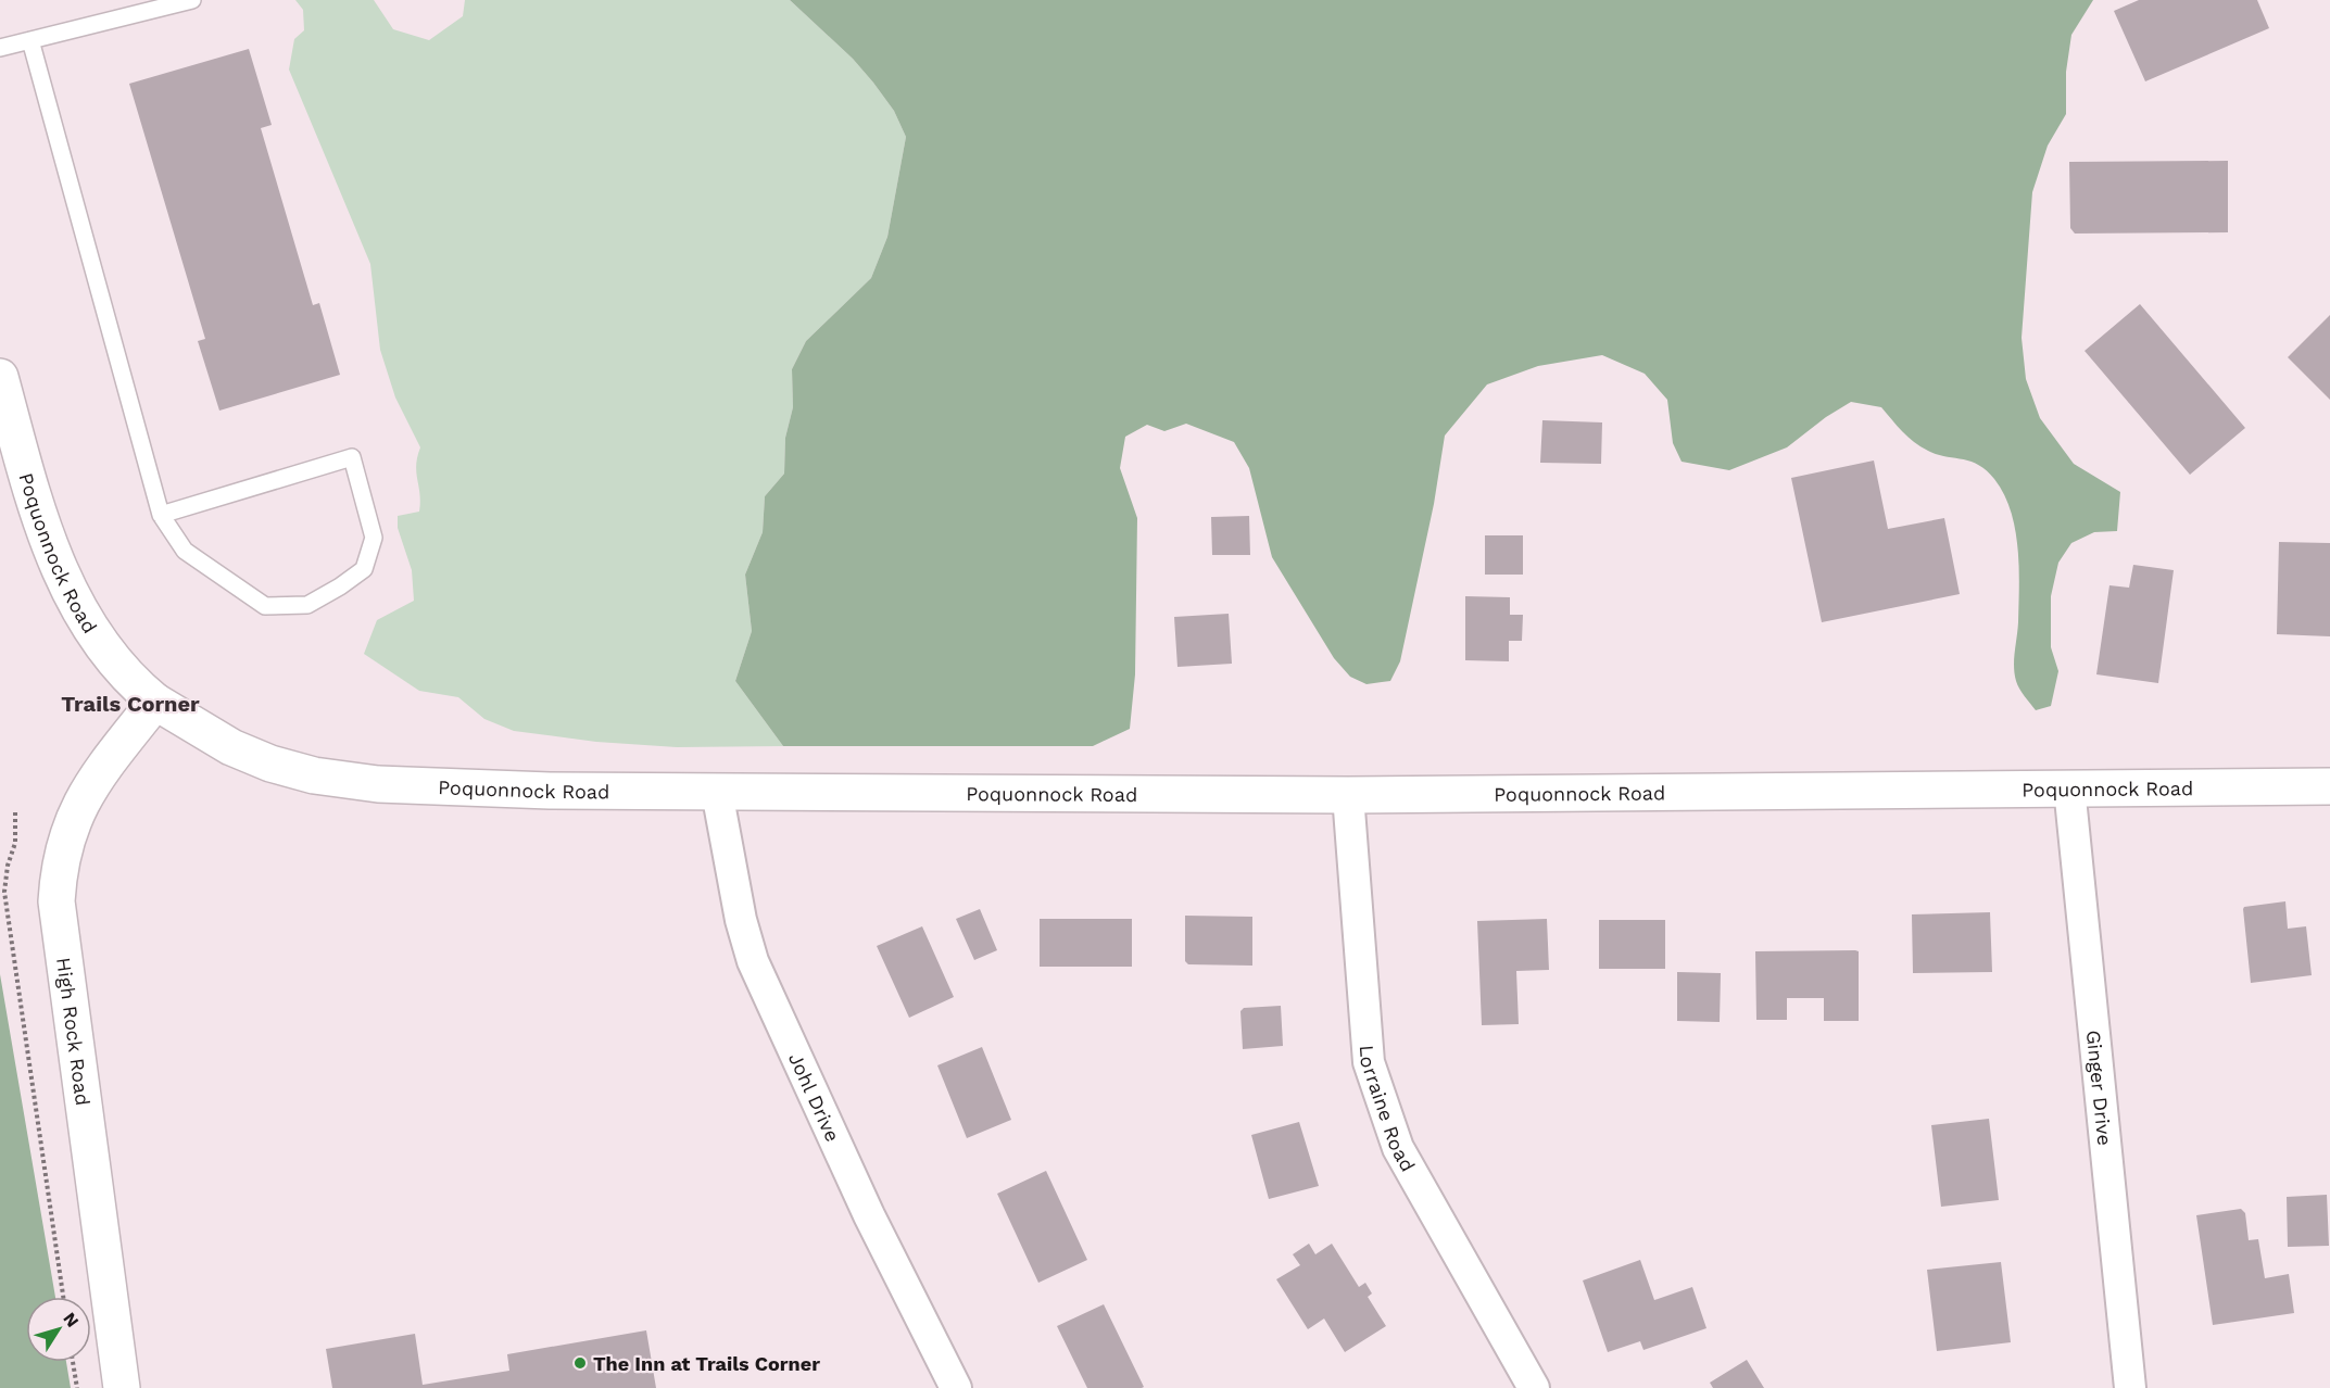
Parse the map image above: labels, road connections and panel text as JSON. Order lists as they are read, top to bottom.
{
  "streets": {
    "street": [
      "Poquonnock Road",
      "High Rock Road",
      "Ginger Drive",
      "Johl Drive",
      "Lorraine Road"
    ]
  },
  "crossings": [
    ["Poquonnock Road", "High Rock Road"],
    ["Poquonnock Road", "Ginger Drive"],
    ["Poquonnock Road", "Johl Drive"],
    ["Poquonnock Road", "Lorraine Road"]
  ],
  "districts": ["Trails Corner"],
  "places": ["The Inn at Trails Corner"],
  "north": "top right"
}
